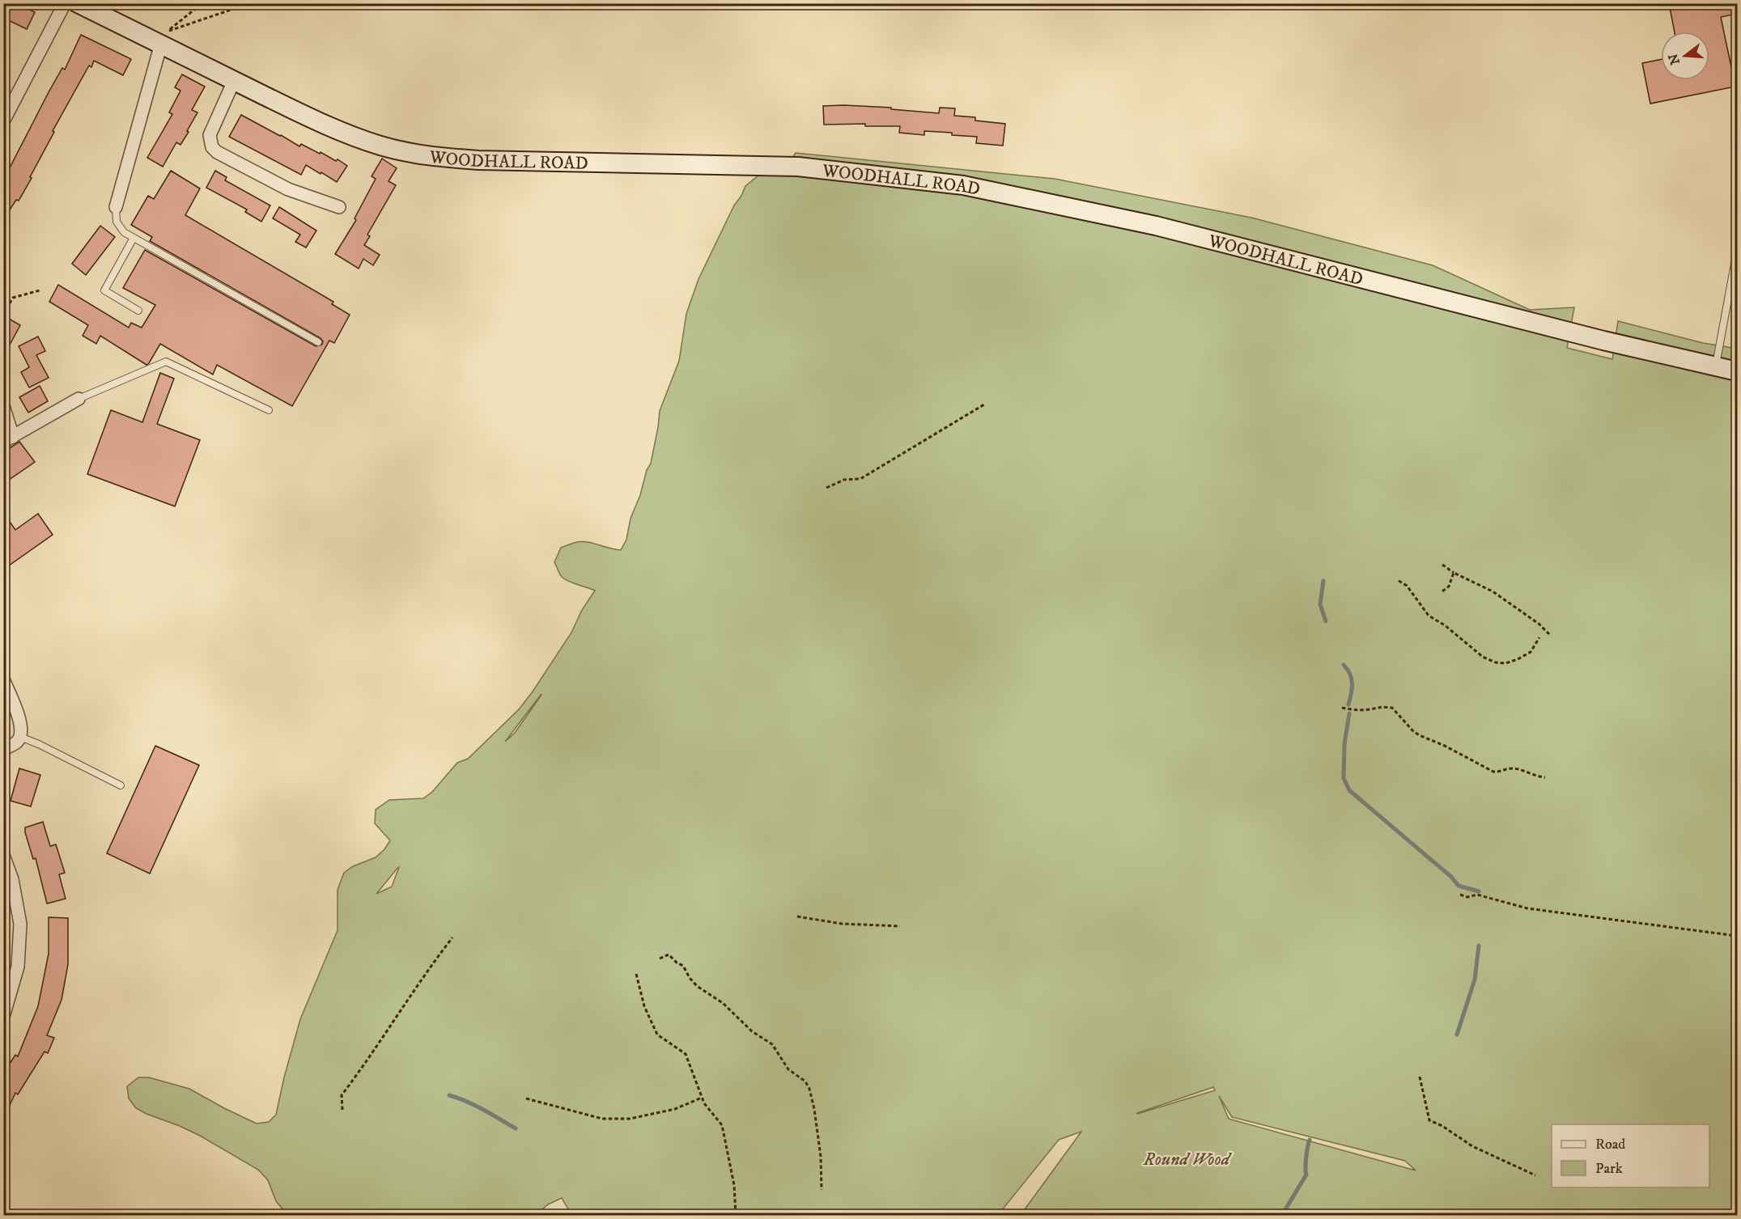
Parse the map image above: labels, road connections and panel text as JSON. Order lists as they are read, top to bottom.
{
  "streets": {
    "street": ["WOODHALL ROAD"]
  },
  "parks": ["Round Wood"],
  "legend": ["Road", "Park"],
  "north": "left"
}
